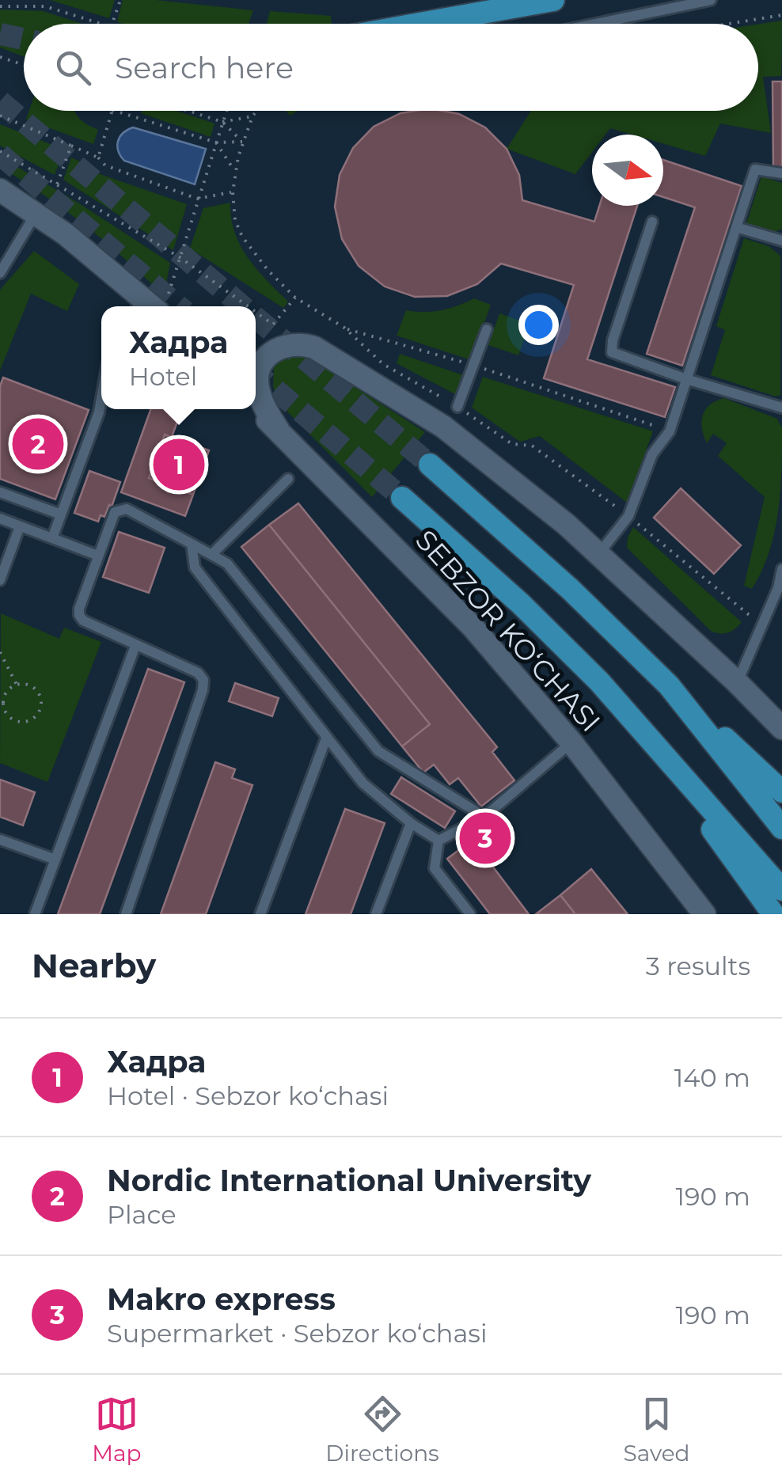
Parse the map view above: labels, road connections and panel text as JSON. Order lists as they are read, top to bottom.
{
  "streets": {
    "main road": ["SEBZOR KO‘CHASI"]
  },
  "north": "right",
  "page": {
    "search": "Search here",
    "popup": ["Хадра", "Hotel"],
    "pins": ["2", "1", "3"],
    "heading": ["Nearby", "3 results"],
    "list": [
      {
        "mark": "1",
        "name": "Хадра",
        "note": "Hotel · Sebzor ko‘chasi",
        "value": "140 m"
      },
      {
        "mark": "2",
        "name": "Nordic International University",
        "note": "Place",
        "value": "190 m"
      },
      {
        "mark": "3",
        "name": "Makro express",
        "note": "Supermarket · Sebzor ko‘chasi",
        "value": "190 m"
      }
    ],
    "nav": ["Map", "Directions", "Saved"]
  }
}
